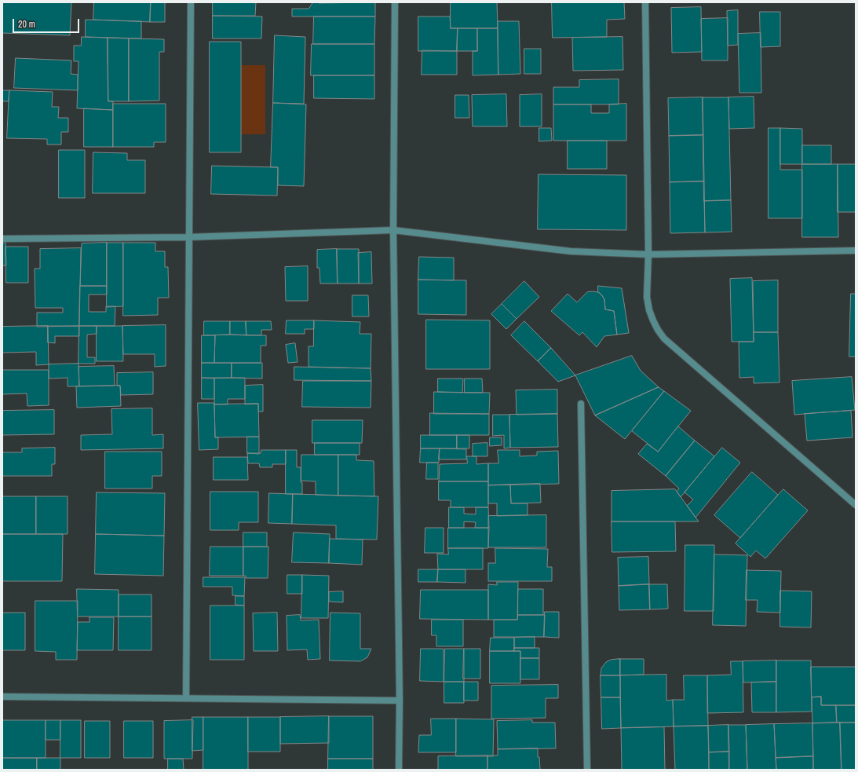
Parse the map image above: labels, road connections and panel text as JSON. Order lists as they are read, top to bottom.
{
  "scale_bar": "20 m"
}
